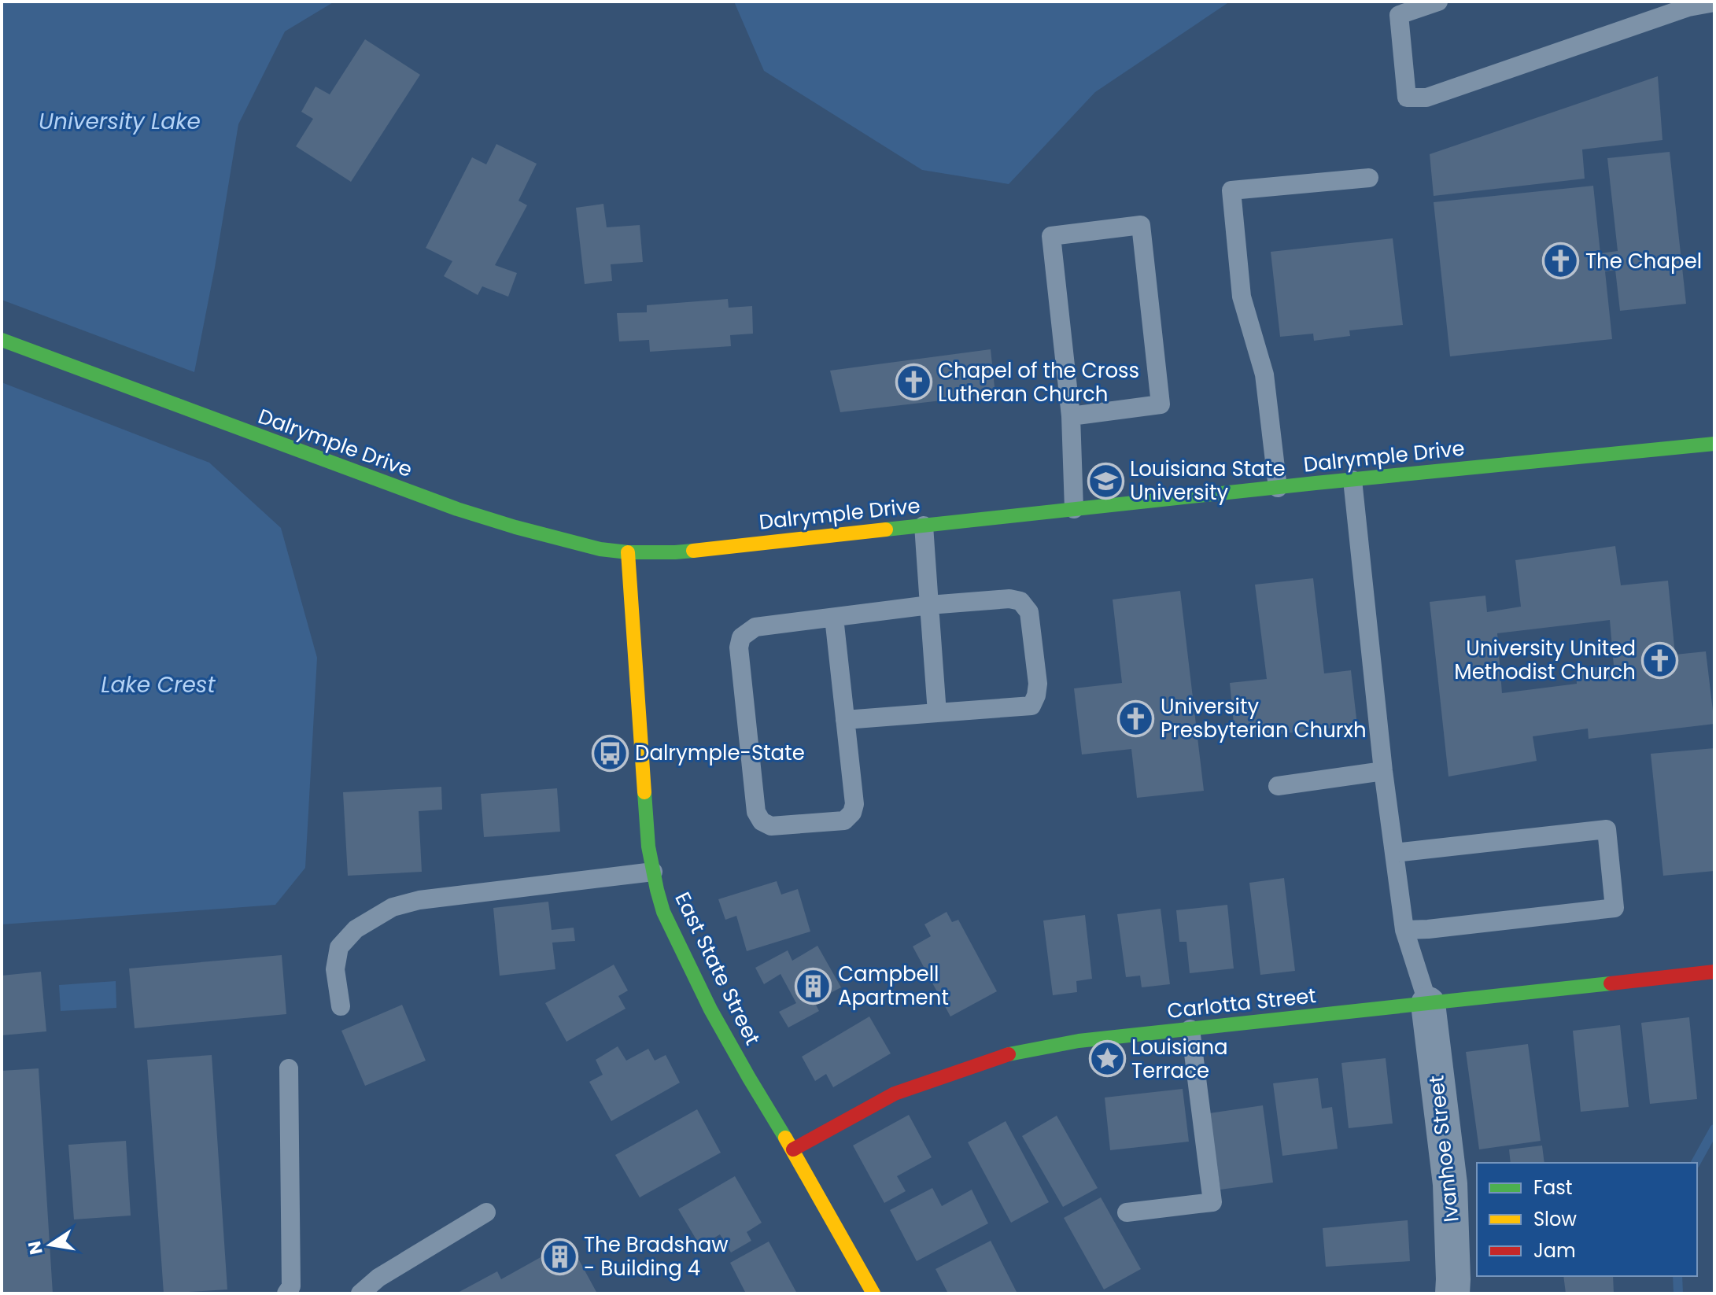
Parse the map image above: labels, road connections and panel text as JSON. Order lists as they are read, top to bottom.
{
  "streets": {
    "street": [
      "Dalrymple Drive",
      "East State Street",
      "Carlotta Street",
      "Ivanhoe Street"
    ]
  },
  "crossings": [
    ["Dalrymple Drive", "East State Street"],
    ["East State Street", "Carlotta Street"],
    ["Carlotta Street", "Ivanhoe Street"]
  ],
  "water": ["University Lake", "Lake Crest"],
  "places": {
    "church": [
      "The Chapel",
      "Chapel of the Cross Lutheran Church",
      "University United Methodist Church",
      "University Presbyterian Churxh"
    ],
    "school or university": ["Louisiana State University"],
    "bus stop": ["Dalrymple-State"],
    "building": ["Campbell Apartment", "The Bradshaw - Building 4"],
    "place": ["Louisiana Terrace"]
  },
  "legend": ["Fast", "Slow", "Jam"],
  "north": "left"
}
